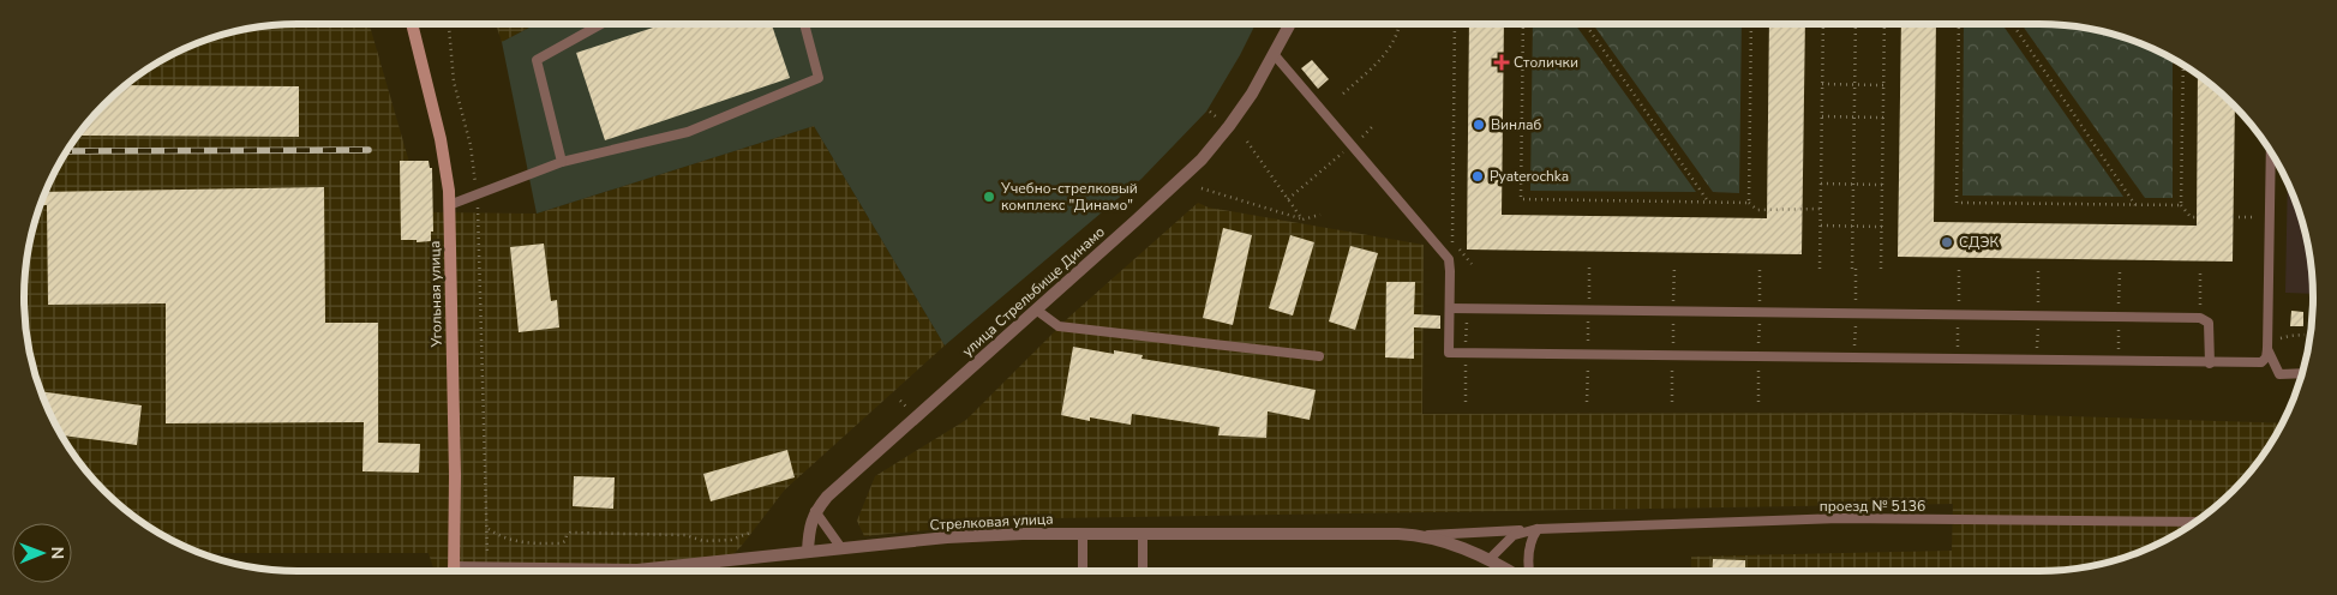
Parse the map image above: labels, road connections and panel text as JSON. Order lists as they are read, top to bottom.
{
  "streets": {
    "street": ["улица Стрельбище Динамо", "Угольная улица", "Стрелковая улица"],
    "lane": ["проезд № 5136"]
  },
  "crossings": [
    ["проезд № 5136", "Стрелковая улица"]
  ],
  "places": {
    "health": ["Столички"],
    "other": [
      "Винлаб",
      "Pyaterochka",
      "Учебно-стрелковый комплекс \"Динамо\"",
      "СДЭК"
    ]
  },
  "north": "right"
}
